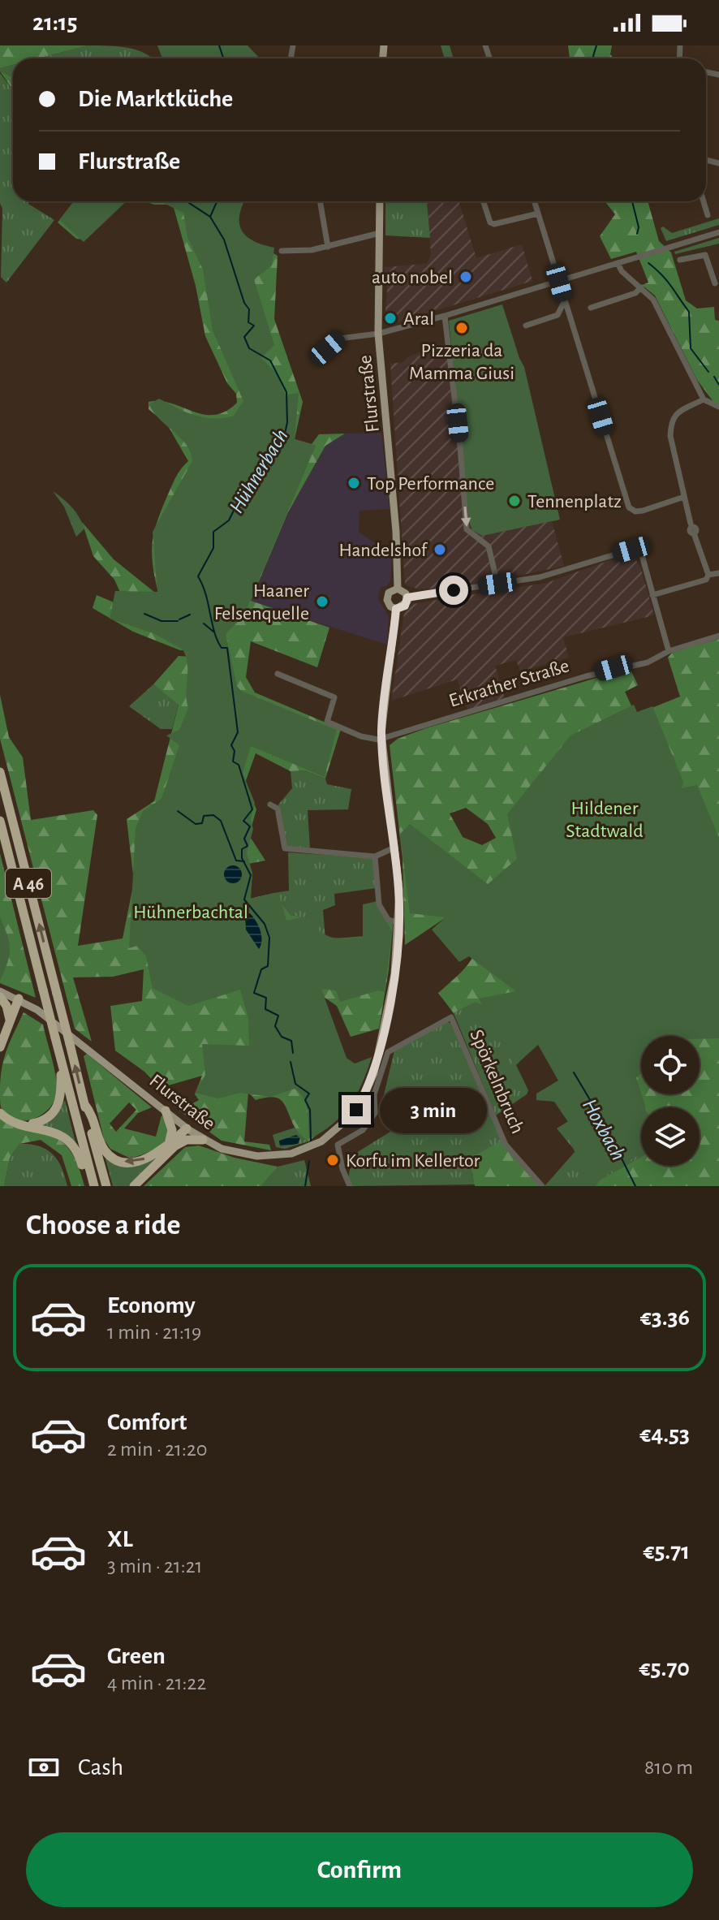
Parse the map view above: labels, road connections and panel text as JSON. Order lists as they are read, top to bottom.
{
  "streets": {
    "highway": ["A 46"],
    "main road": ["Flurstraße"],
    "street": ["Erkrather Straße", "Spörkelnbruch"]
  },
  "crossings": [
    ["Flurstraße", "Erkrather Straße"]
  ],
  "water": ["Hühnerbach", "Hoxbach"],
  "parks": ["Hildener Stadtwald", "Hühnerbachtal"],
  "places": [
    "auto nobel",
    "Aral",
    "Pizzeria da Mamma Giusi",
    "Top Performance",
    "Tennenplatz",
    "Handelshof",
    "Haaner Felsenquelle",
    "Korfu im Kellertor"
  ],
  "page": {
    "status": "21:15",
    "banner": ["Die Marktküche", "Flurstraße"],
    "bubble": "3 min",
    "heading": "Choose a ride",
    "list": [
      {
        "name": "Economy",
        "note": "1 min · 21:19",
        "value": "€3.36"
      },
      {
        "name": "Comfort",
        "note": "2 min · 21:20",
        "value": "€4.53"
      },
      {
        "name": "XL",
        "note": "3 min · 21:21",
        "value": "€5.71"
      },
      {
        "name": "Green",
        "note": "4 min · 21:22",
        "value": "€5.70"
      }
    ],
    "pay": ["Cash", "810 m"],
    "buttons": "Confirm"
  }
}
